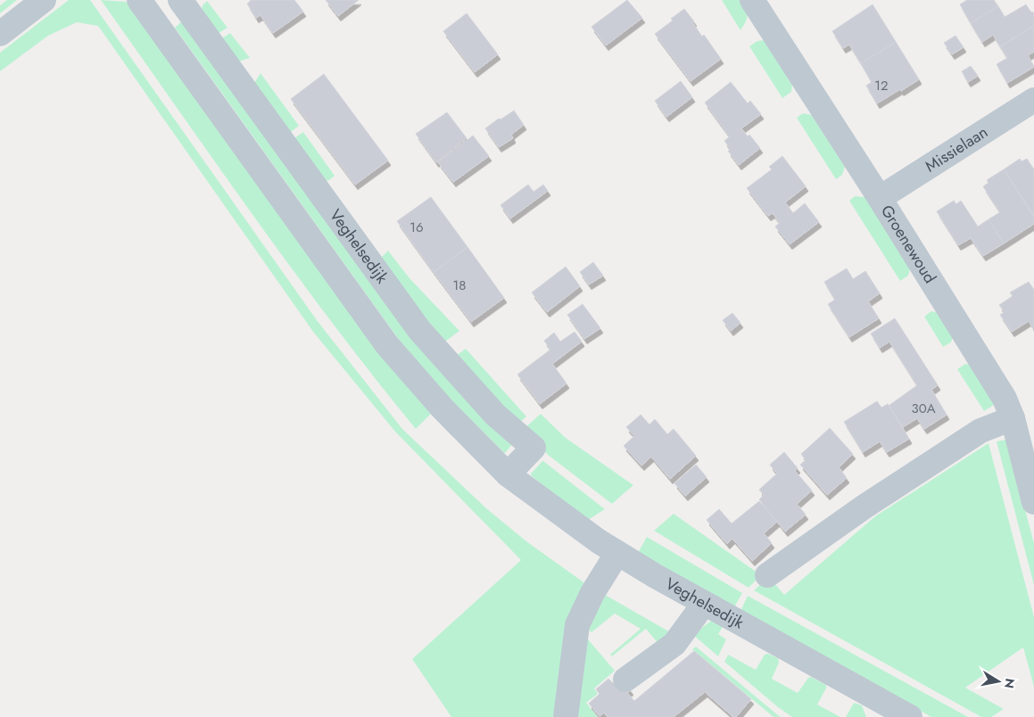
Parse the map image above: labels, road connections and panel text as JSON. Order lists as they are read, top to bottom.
{
  "streets": {
    "street": ["Missielaan", "Groenewoud", "Veghelsedijk"]
  },
  "crossings": [
    ["Missielaan", "Groenewoud"]
  ],
  "house_numbers": [
    "12",
    "16",
    "18",
    "30A"
  ],
  "north": "right"
}
